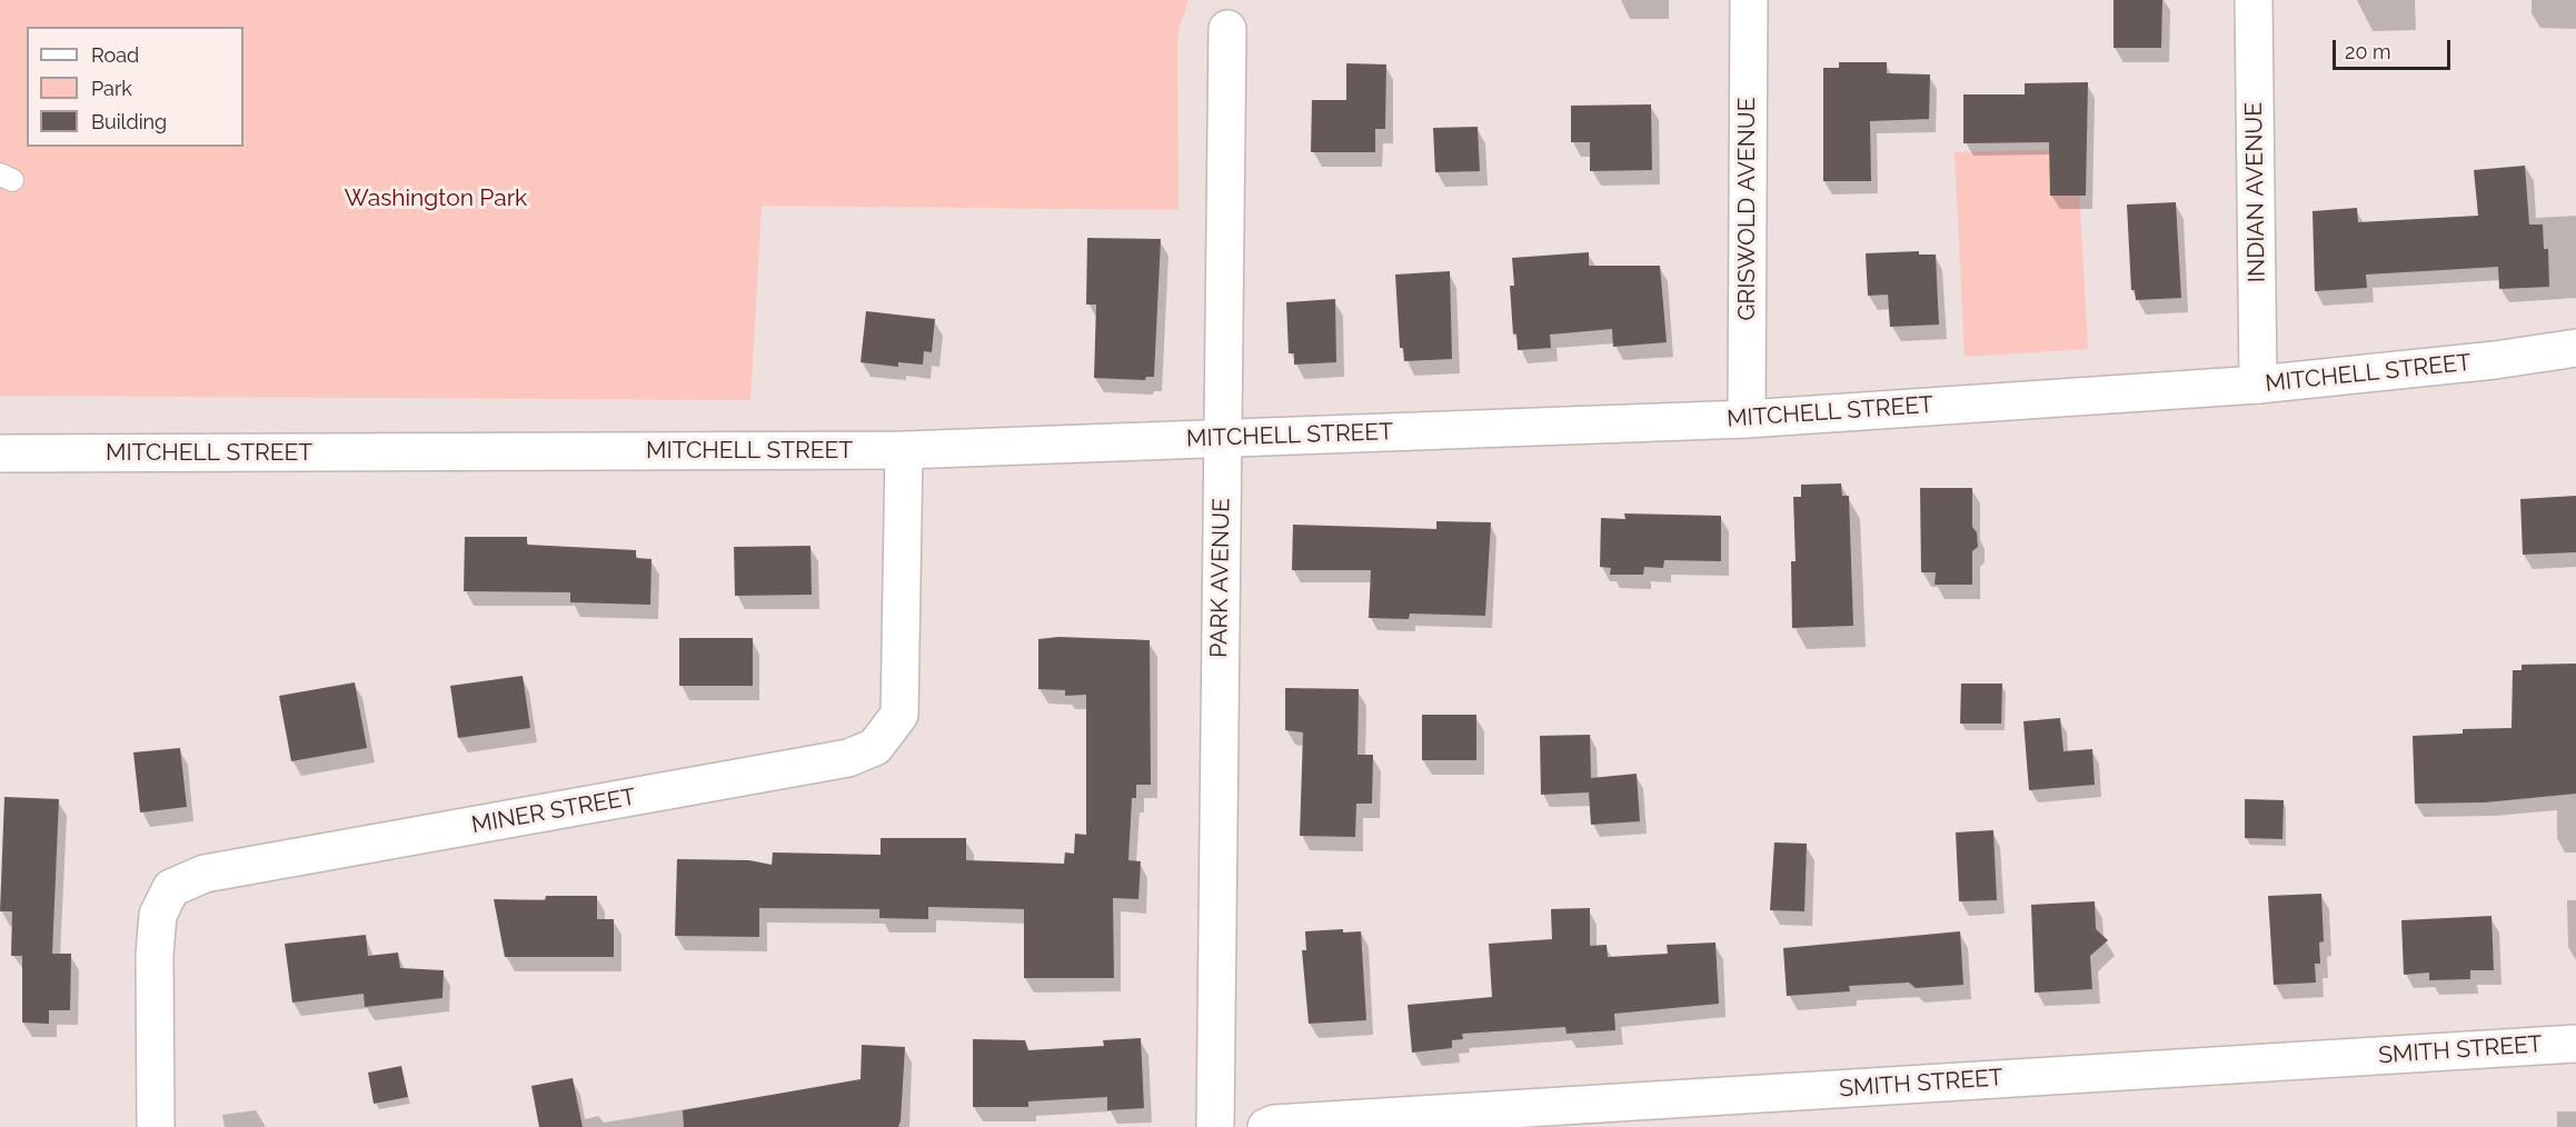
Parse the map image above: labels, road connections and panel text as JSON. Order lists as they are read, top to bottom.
{
  "streets": {
    "street": [
      "INDIAN AVENUE",
      "GRISWOLD AVENUE",
      "MITCHELL STREET",
      "PARK AVENUE",
      "MINER STREET",
      "SMITH STREET"
    ]
  },
  "crossings": [
    ["INDIAN AVENUE", "MITCHELL STREET"],
    ["GRISWOLD AVENUE", "MITCHELL STREET"],
    ["MITCHELL STREET", "PARK AVENUE"],
    ["MITCHELL STREET", "MINER STREET"]
  ],
  "parks": ["Washington Park"],
  "legend": ["Road", "Park", "Building"],
  "scale_bar": "20 m"
}
